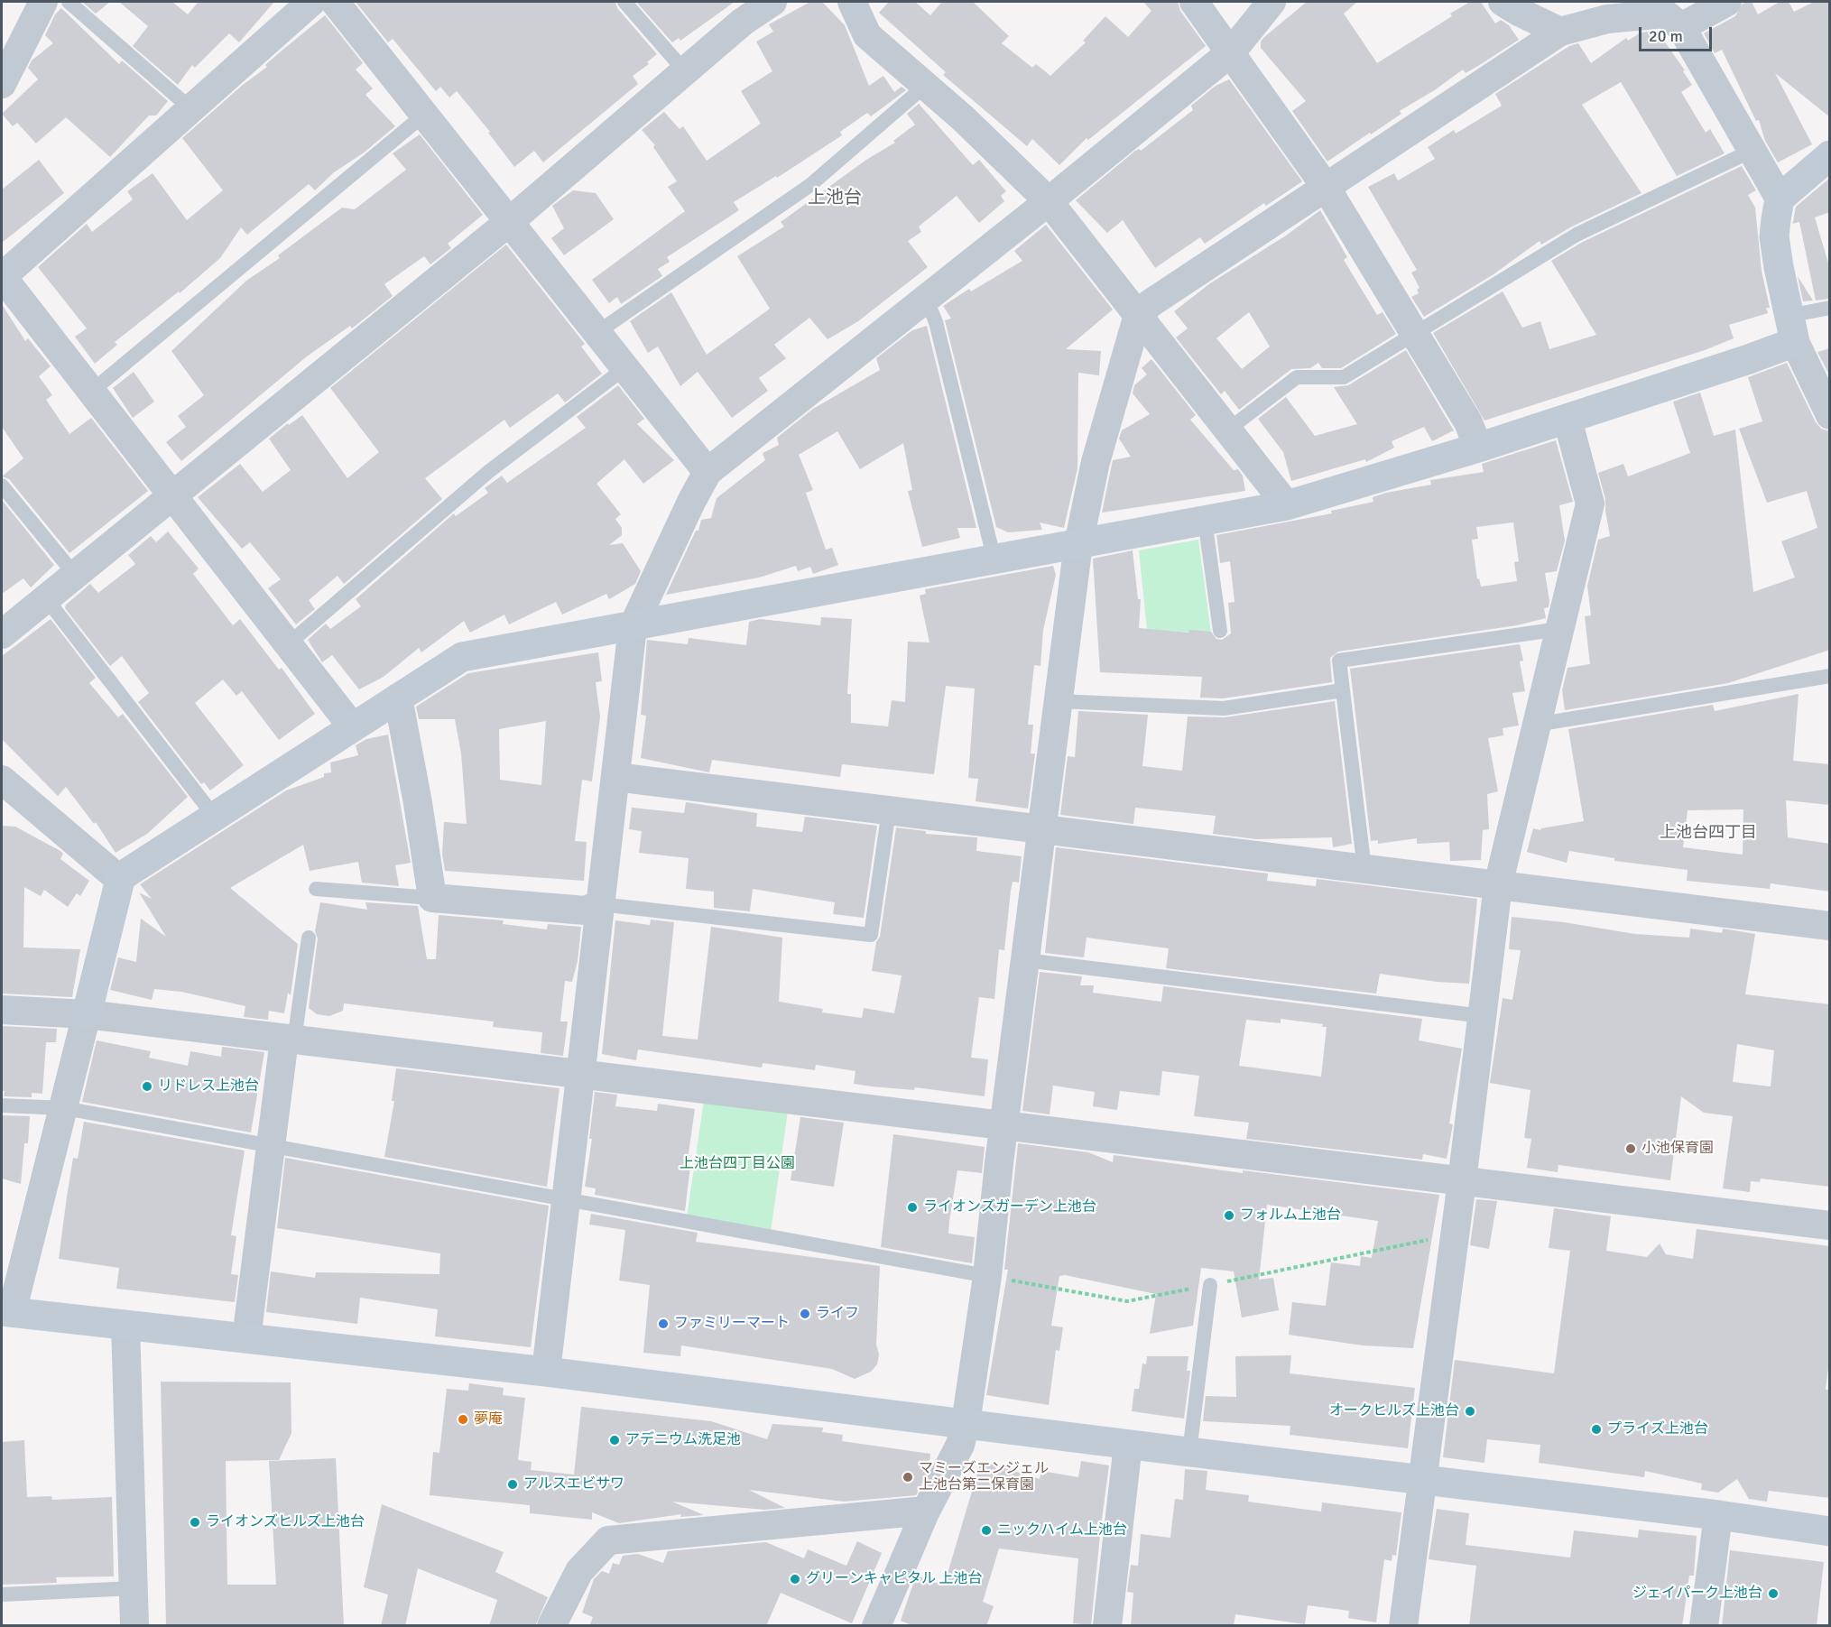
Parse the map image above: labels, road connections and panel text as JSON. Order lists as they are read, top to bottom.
{
  "districts": ["上池台", "上池台四丁目"],
  "parks": ["上池台四丁目公園"],
  "places": [
    "リドレス上池台",
    "小池保育園",
    "ライオンズガーデン上池台",
    "フォルム上池台",
    "ライフ",
    "ファミリーマート",
    "オークヒルズ上池台",
    "夢庵",
    "プライズ上池台",
    "アデニウム洗足池",
    "マミーズエンジェル 上池台第二保育園",
    "アルスエビサワ",
    "ライオンズヒルズ上池台",
    "ニックハイム上池台",
    "グリーンキャピタル 上池台",
    "ジェイパーク上池台"
  ],
  "scale_bar": "20 m"
}
